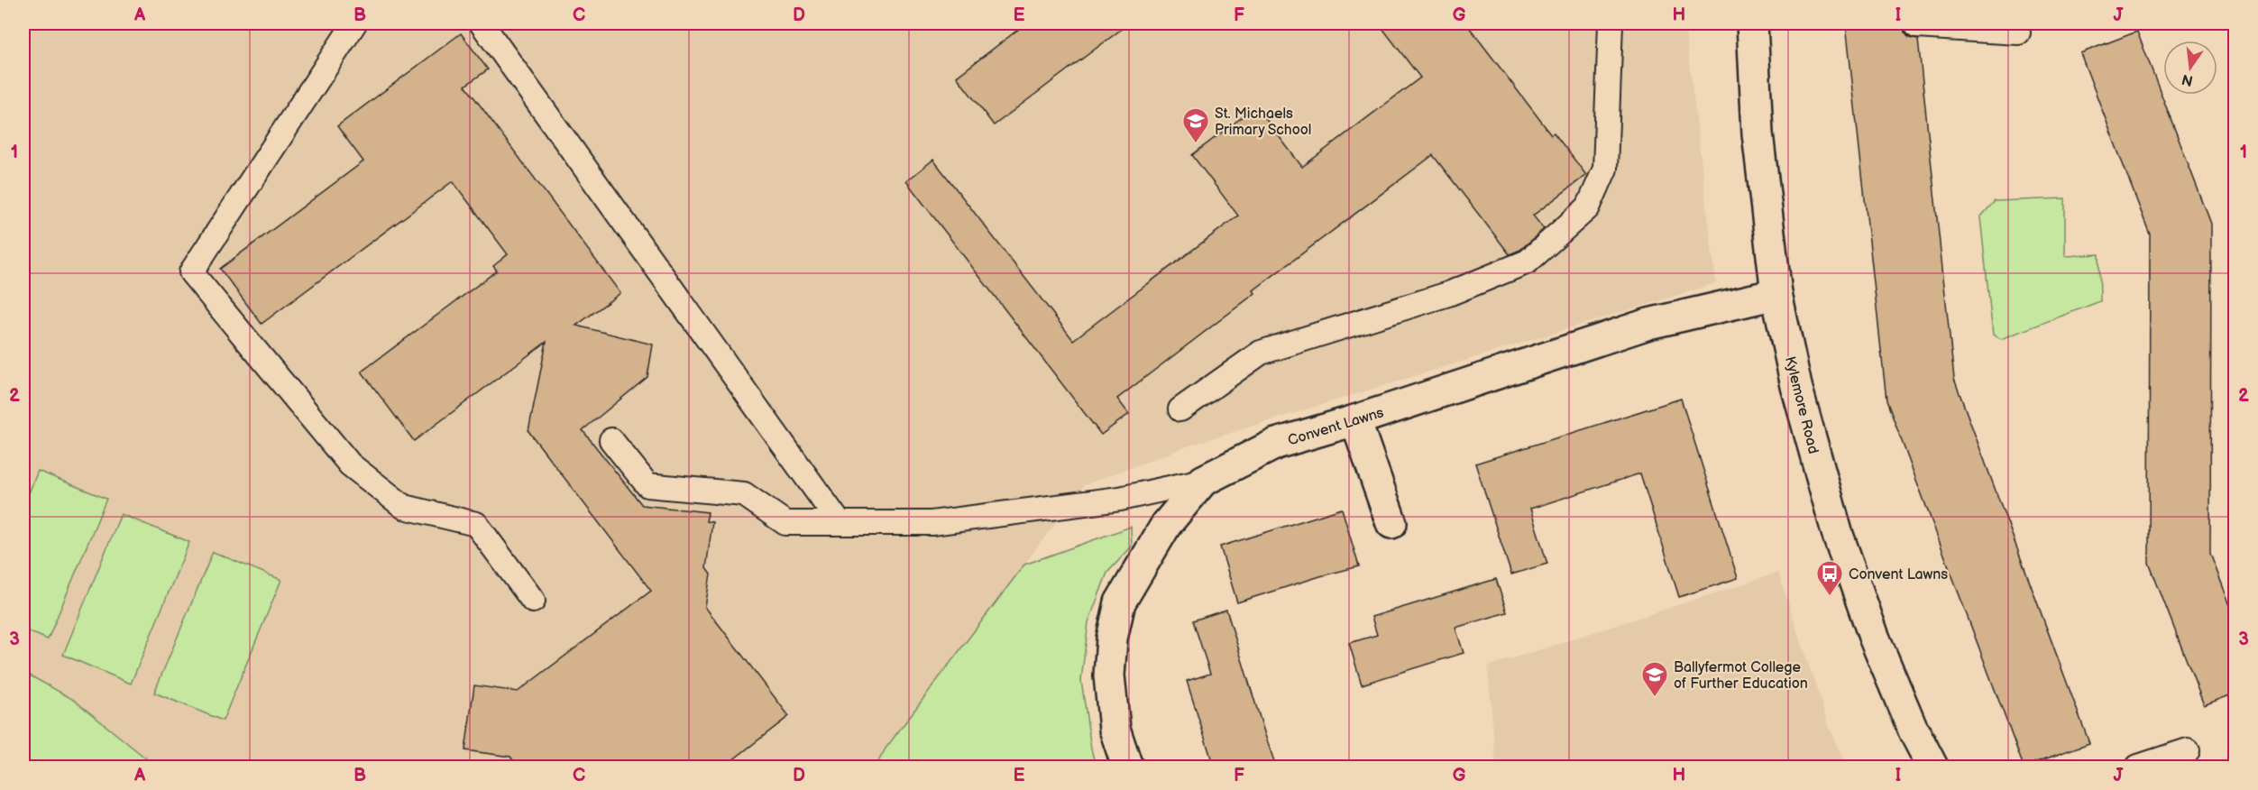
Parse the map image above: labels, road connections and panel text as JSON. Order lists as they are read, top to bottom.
{
  "streets": {
    "street": ["Kylemore Road", "Convent Lawns"]
  },
  "crossings": [
    ["Kylemore Road", "Convent Lawns"]
  ],
  "places": {
    "school or university": ["St. Michaels Primary School", "Ballyfermot College of Further Education"],
    "bus stop": ["Convent Lawns"]
  },
  "north": "bottom",
  "grid": {
    "columns": [
      "A",
      "B",
      "C",
      "D",
      "E",
      "F",
      "G",
      "H",
      "I",
      "J"
    ],
    "rows": ["1", "2", "3"]
  }
}
